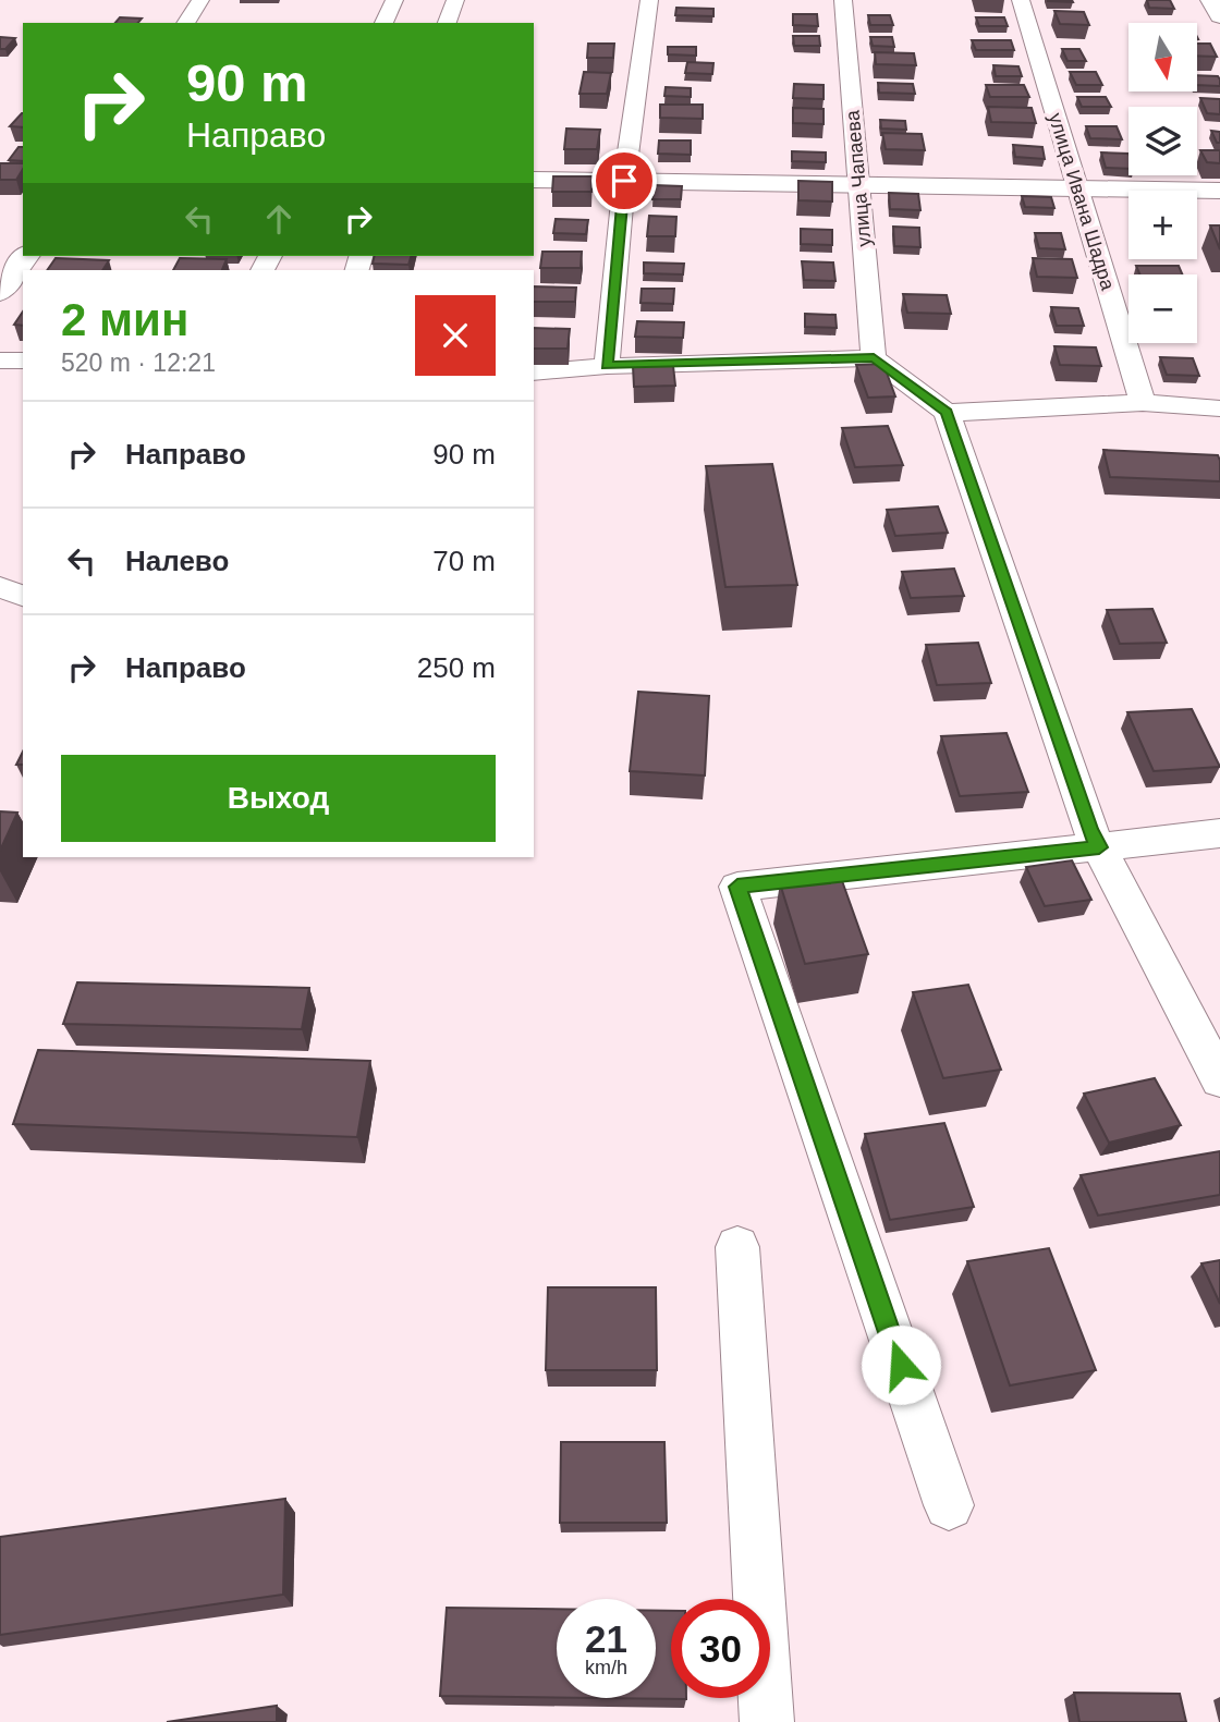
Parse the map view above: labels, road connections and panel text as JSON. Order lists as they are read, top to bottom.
{
  "streets": {
    "street": ["улица Чапаева", "улица Ивана Шадра"]
  },
  "north": "bottom",
  "page": {
    "map_buttons": ["+", "−"],
    "turn": ["90 m", "Направо"],
    "heading": ["2 мин", "520 m · 12:21"],
    "list": [
      {
        "name": "Направо",
        "value": "90 m"
      },
      {
        "name": "Налево",
        "value": "70 m"
      },
      {
        "name": "Направо",
        "value": "250 m"
      }
    ],
    "buttons": "Выход",
    "speed": "21 km/h",
    "limit": "30"
  }
}
